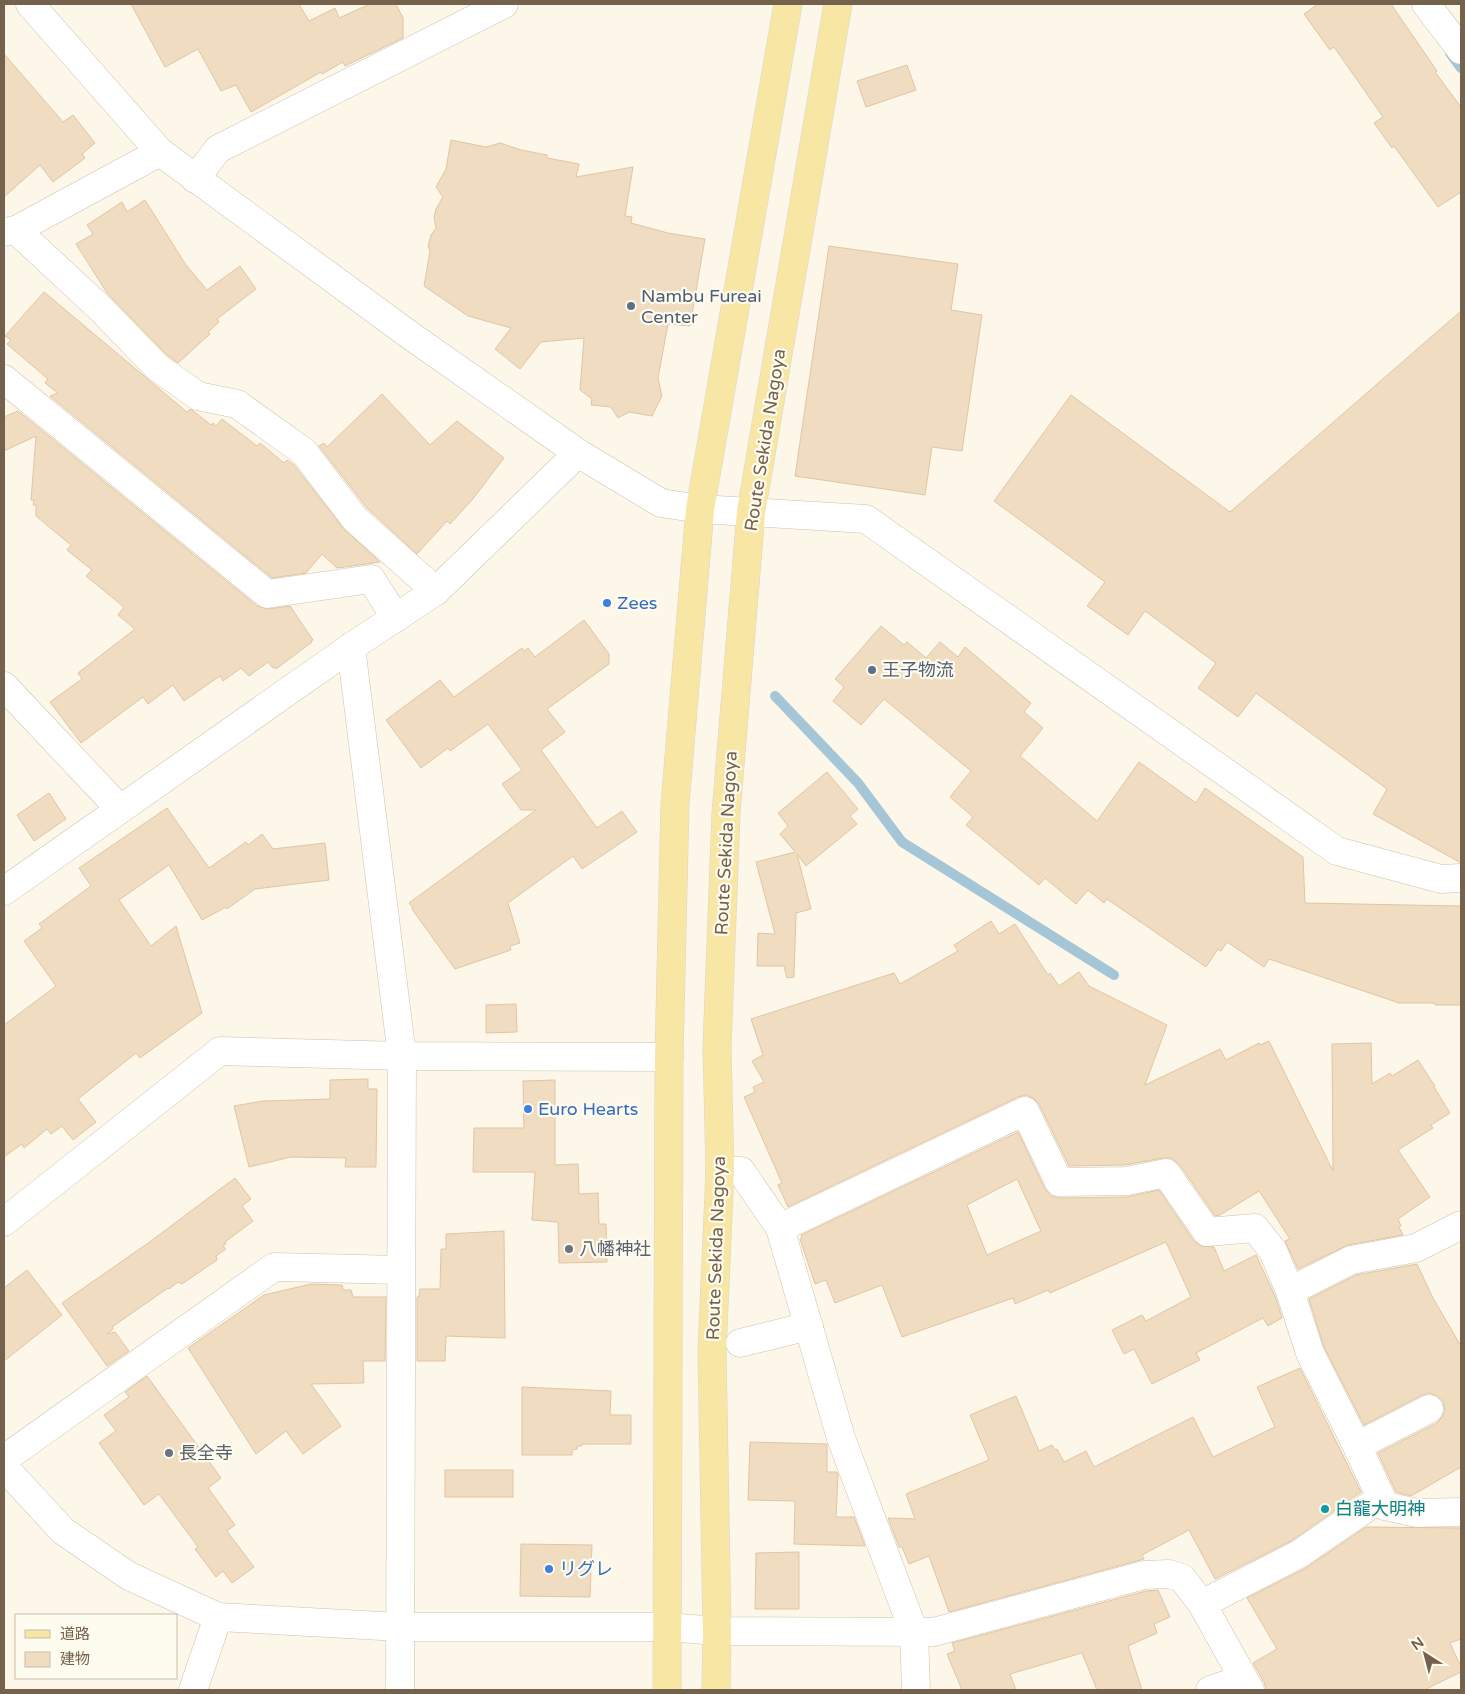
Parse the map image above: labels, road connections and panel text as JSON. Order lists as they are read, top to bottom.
{
  "streets": {
    "main road": ["Route Sekida Nagoya"]
  },
  "places": [
    "Nambu Fureai Center",
    "Zees",
    "王子物流",
    "Euro Hearts",
    "八幡神社",
    "長全寺",
    "白龍大明神",
    "リグレ"
  ],
  "legend": ["道路", "建物"],
  "north": "top left"
}
